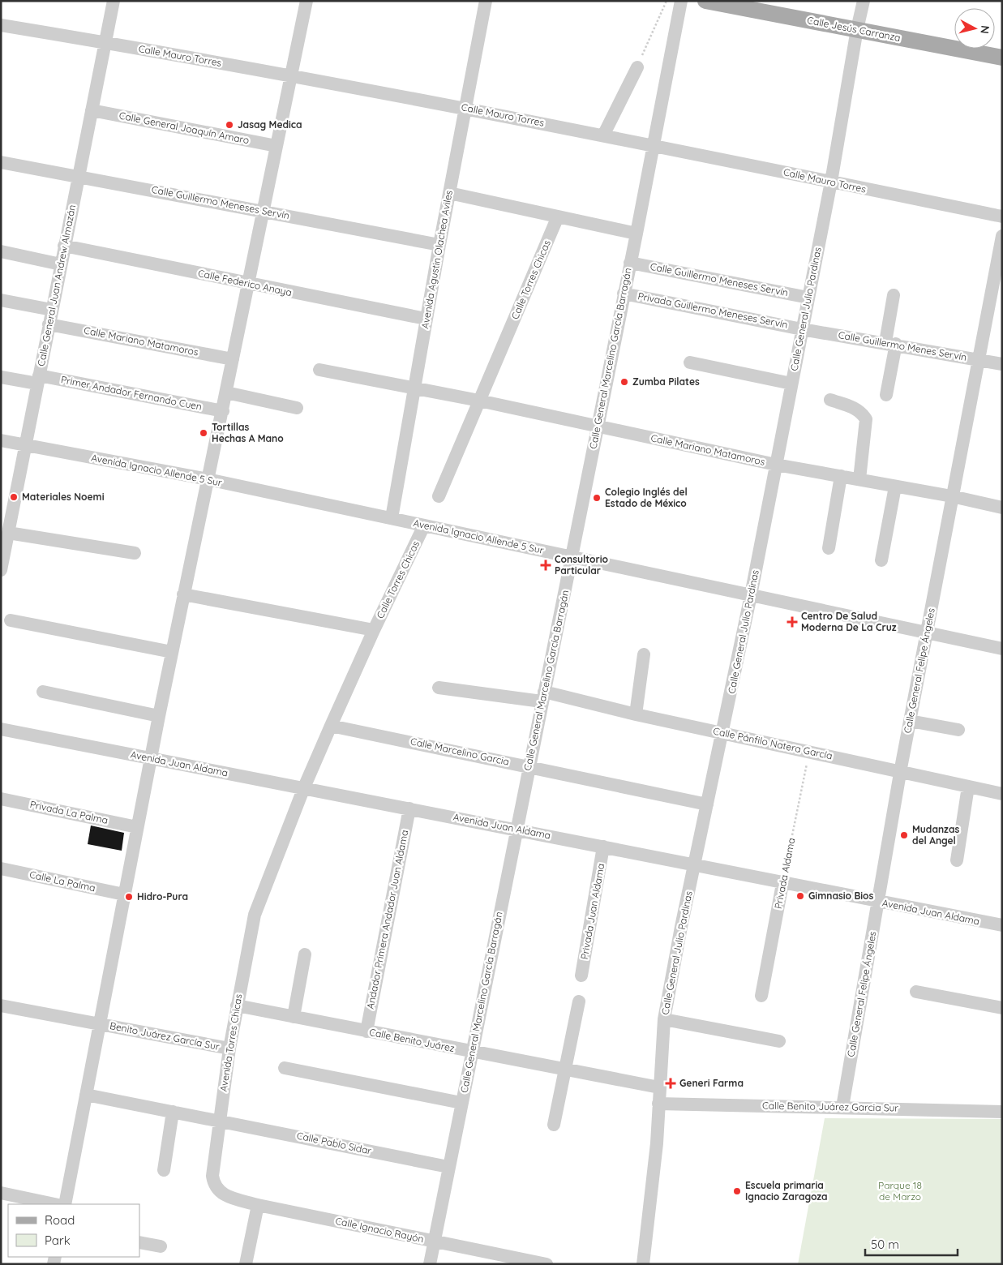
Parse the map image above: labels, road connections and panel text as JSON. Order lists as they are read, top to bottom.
{
  "streets": {
    "main road": ["Calle Jesús Carranza"],
    "street": [
      "Calle Mauro Torres",
      "Calle General Joaquín Amaro",
      "Calle Guillermo Meneses Servín",
      "Avenida Agustin Olachea Aviles",
      "Calle Torres Chicas",
      "Calle Federico Anaya",
      "Calle General Juan Andrew Almazán",
      "Calle General Julio Pardinas",
      "Privada Guillermo Meneses Servín",
      "Calle Mariano Matamoros",
      "Calle Guillermo Menes Servín",
      "Calle General Marcelino García Barragán",
      "Primer Andador Fernando Cuen",
      "Avenida Ignacio Allende 5 Sur",
      "Calle General Felipe Ángeles",
      "Calle Pánfilo Natera García",
      "Calle Marcelino Garcia",
      "Avenida Juan Aldama",
      "Privada La Palma",
      "Privada Aldama",
      "Calle La Palma",
      "Privada Juan Aldama",
      "Andador Primera Andador Juan Aldama",
      "Benito Juárez García Sur",
      "Calle Benito Juárez",
      "Avenida Torres Chicas",
      "Calle Benito Juárez Garcia Sur",
      "Calle Pablo Sidar",
      "Calle Ignacio Rayón"
    ]
  },
  "crossings": [
    ["Calle Jesús Carranza", "Calle General Julio Pardinas"],
    ["Calle Mauro Torres", "Avenida Agustin Olachea Aviles"],
    ["Calle Mauro Torres", "Calle General Juan Andrew Almazán"],
    ["Calle Mauro Torres", "Calle General Julio Pardinas"],
    ["Calle Mauro Torres", "Calle General Marcelino García Barragán"],
    ["Calle General Joaquín Amaro", "Calle General Juan Andrew Almazán"],
    ["Calle Guillermo Meneses Servín", "Avenida Agustin Olachea Aviles"],
    ["Calle Guillermo Meneses Servín", "Calle General Juan Andrew Almazán"],
    ["Calle Guillermo Meneses Servín", "Calle General Julio Pardinas"],
    ["Calle Guillermo Meneses Servín", "Calle General Marcelino García Barragán"],
    ["Avenida Agustin Olachea Aviles", "Calle Federico Anaya"],
    ["Avenida Agustin Olachea Aviles", "Calle Mariano Matamoros"],
    ["Avenida Agustin Olachea Aviles", "Avenida Ignacio Allende 5 Sur"],
    ["Calle Torres Chicas", "Calle Mariano Matamoros"],
    ["Calle Torres Chicas", "Avenida Ignacio Allende 5 Sur"],
    ["Calle Torres Chicas", "Calle Marcelino Garcia"],
    ["Calle Torres Chicas", "Avenida Juan Aldama"],
    ["Calle Torres Chicas", "Avenida Torres Chicas"],
    ["Calle Federico Anaya", "Calle General Juan Andrew Almazán"],
    ["Calle General Juan Andrew Almazán", "Calle Mariano Matamoros"],
    ["Calle General Juan Andrew Almazán", "Primer Andador Fernando Cuen"],
    ["Calle General Juan Andrew Almazán", "Avenida Ignacio Allende 5 Sur"],
    ["Calle General Julio Pardinas", "Privada Guillermo Meneses Servín"],
    ["Calle General Julio Pardinas", "Calle Mariano Matamoros"],
    ["Calle General Julio Pardinas", "Calle Guillermo Menes Servín"],
    ["Calle General Julio Pardinas", "Avenida Ignacio Allende 5 Sur"],
    ["Calle General Julio Pardinas", "Calle Pánfilo Natera García"],
    ["Calle General Julio Pardinas", "Calle Marcelino Garcia"],
    ["Calle General Julio Pardinas", "Avenida Juan Aldama"],
    ["Calle General Julio Pardinas", "Calle Benito Juárez"],
    ["Calle General Julio Pardinas", "Calle Benito Juárez Garcia Sur"],
    ["Privada Guillermo Meneses Servín", "Calle Guillermo Menes Servín"],
    ["Privada Guillermo Meneses Servín", "Calle General Marcelino García Barragán"],
    ["Calle Mariano Matamoros", "Calle General Marcelino García Barragán"],
    ["Calle Mariano Matamoros", "Calle General Felipe Ángeles"],
    ["Calle Guillermo Menes Servín", "Calle General Felipe Ángeles"],
    ["Calle General Marcelino García Barragán", "Avenida Ignacio Allende 5 Sur"],
    ["Calle General Marcelino García Barragán", "Calle Pánfilo Natera García"],
    ["Calle General Marcelino García Barragán", "Calle Marcelino Garcia"],
    ["Calle General Marcelino García Barragán", "Avenida Juan Aldama"],
    ["Calle General Marcelino García Barragán", "Calle Benito Juárez"],
    ["Calle General Marcelino García Barragán", "Calle Pablo Sidar"],
    ["Calle General Marcelino García Barragán", "Calle Ignacio Rayón"],
    ["Avenida Ignacio Allende 5 Sur", "Calle General Felipe Ángeles"],
    ["Calle General Felipe Ángeles", "Calle Pánfilo Natera García"],
    ["Calle General Felipe Ángeles", "Avenida Juan Aldama"],
    ["Calle General Felipe Ángeles", "Calle Benito Juárez Garcia Sur"],
    ["Calle Pánfilo Natera García", "Privada Aldama"],
    ["Avenida Juan Aldama", "Privada Aldama"],
    ["Avenida Juan Aldama", "Privada Juan Aldama"],
    ["Avenida Juan Aldama", "Andador Primera Andador Juan Aldama"],
    ["Andador Primera Andador Juan Aldama", "Calle Benito Juárez"],
    ["Benito Juárez García Sur", "Avenida Torres Chicas"],
    ["Calle Benito Juárez", "Avenida Torres Chicas"],
    ["Avenida Torres Chicas", "Calle Pablo Sidar"],
    ["Avenida Torres Chicas", "Calle Ignacio Rayón"]
  ],
  "parks": ["Parque 18 de Marzo"],
  "places": {
    "other": [
      "Jasag Medica",
      "Zumba Pilates",
      "Tortillas Hechas A Mano",
      "Materiales Noemi",
      "Colegio Inglés del Estado de México",
      "Mudanzas del Angel",
      "Gimnasio Bios",
      "Hidro-Pura",
      "Escuela primaria Ignacio Zaragoza"
    ],
    "health": ["Consultorio Particular", "Centro De Salud Moderna De La Cruz", "Generi Farma"]
  },
  "legend": ["Road", "Park"],
  "scale_bar": "50 m",
  "north": "right"
}
